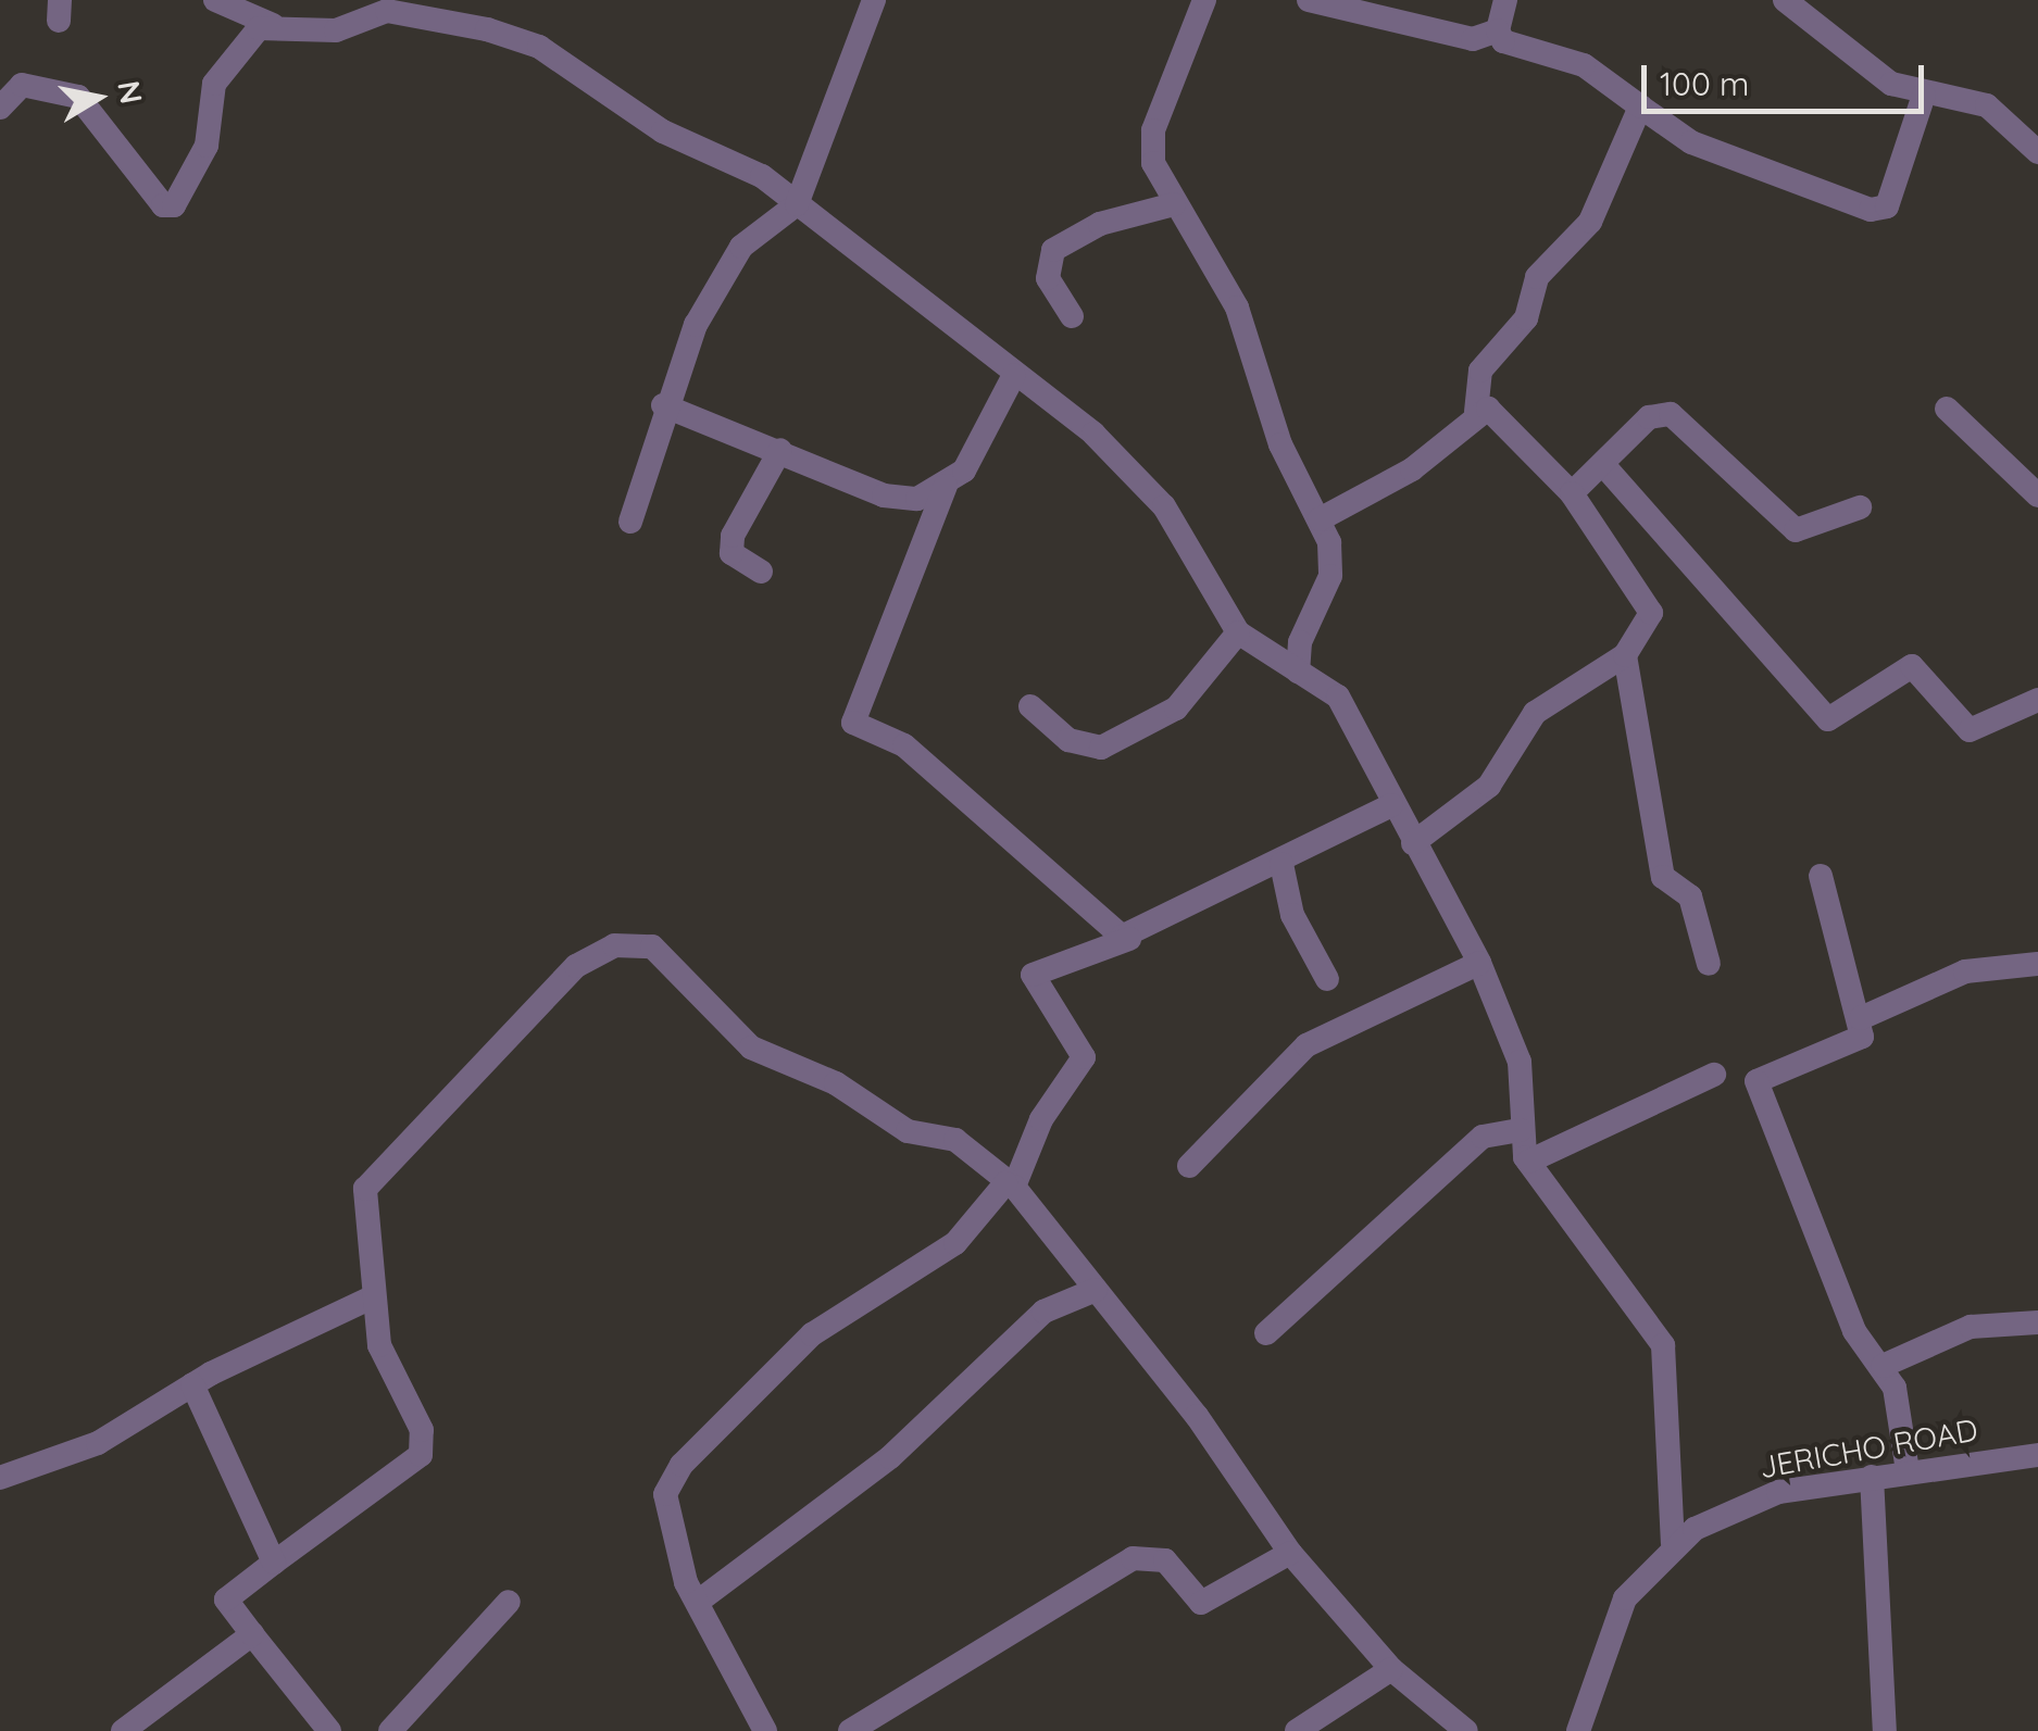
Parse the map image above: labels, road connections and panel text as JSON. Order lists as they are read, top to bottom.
{
  "streets": {
    "street": ["JERICHO ROAD"]
  },
  "scale_bar": "100 m",
  "north": "right"
}
